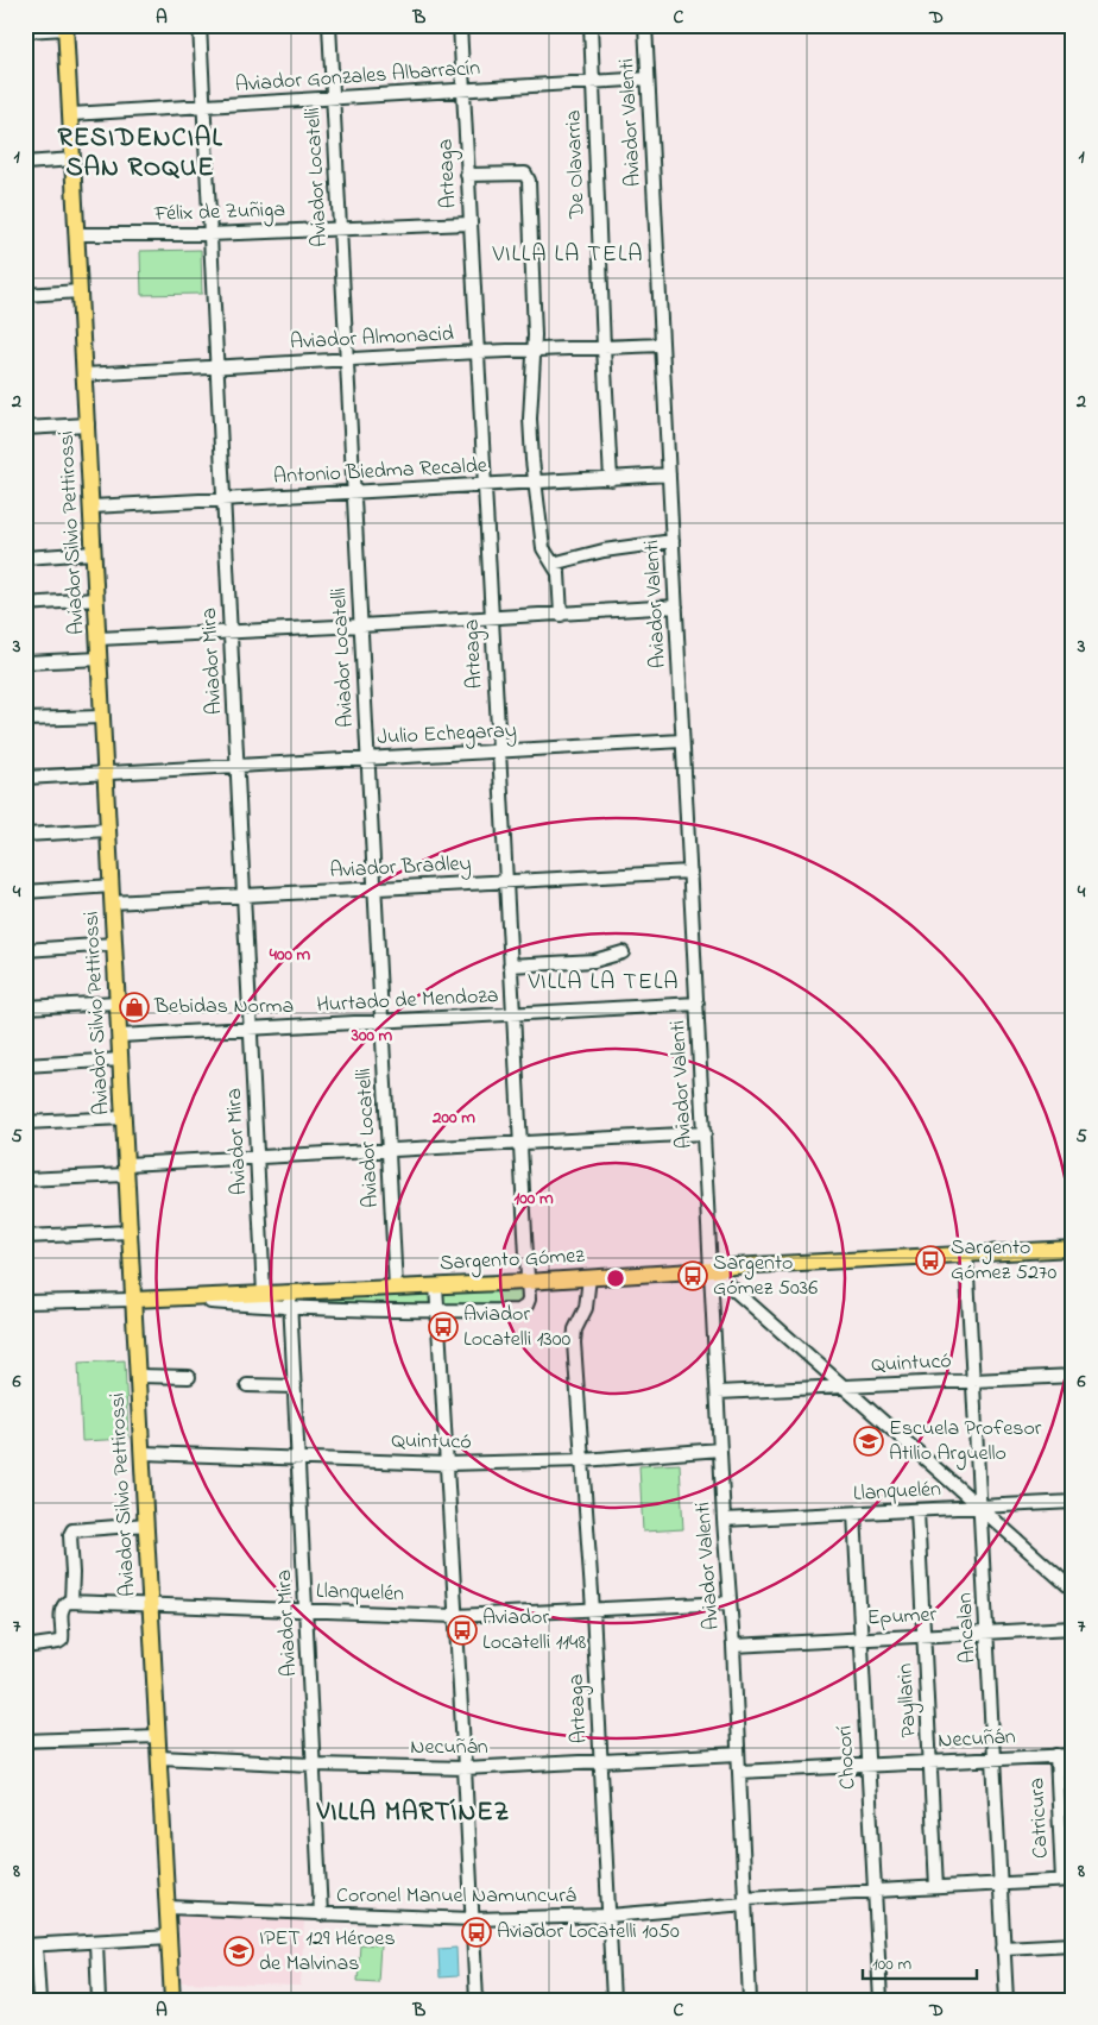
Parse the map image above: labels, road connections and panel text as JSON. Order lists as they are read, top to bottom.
{
  "streets": {
    "main road": ["Aviador Silvio Pettirossi", "Sargento Gómez"],
    "street": [
      "Aviador Gonzales Albarracín",
      "Aviador Valenti",
      "De Olavarria",
      "Arteaga",
      "Aviador Locatelli",
      "Félix de Zuñiga",
      "Aviador Almonacid",
      "Antonio Biedma Recalde",
      "Aviador Mira",
      "Julio Echegaray",
      "Aviador Bradley",
      "Hurtado de Mendoza",
      "Quintucó",
      "Llanquelén",
      "Epumer",
      "Ancalan",
      "Payllarin",
      "Necuñán",
      "Chocorí",
      "Catricura",
      "Coronel Manuel Namuncurá"
    ]
  },
  "crossings": [
    ["Aviador Gonzales Albarracín", "Aviador Valenti"],
    ["Aviador Gonzales Albarracín", "De Olavarria"],
    ["Aviador Gonzales Albarracín", "Arteaga"],
    ["Aviador Gonzales Albarracín", "Aviador Locatelli"],
    ["Aviador Gonzales Albarracín", "Aviador Silvio Pettirossi"],
    ["Aviador Gonzales Albarracín", "Aviador Mira"],
    ["Aviador Valenti", "Aviador Almonacid"],
    ["Aviador Valenti", "Antonio Biedma Recalde"],
    ["Aviador Valenti", "Julio Echegaray"],
    ["Aviador Valenti", "Aviador Bradley"],
    ["Aviador Valenti", "Hurtado de Mendoza"],
    ["Aviador Valenti", "Sargento Gómez"],
    ["Aviador Valenti", "Quintucó"],
    ["Aviador Valenti", "Llanquelén"],
    ["Aviador Valenti", "Epumer"],
    ["Aviador Valenti", "Necuñán"],
    ["Aviador Valenti", "Coronel Manuel Namuncurá"],
    ["De Olavarria", "Aviador Almonacid"],
    ["De Olavarria", "Antonio Biedma Recalde"],
    ["Arteaga", "Félix de Zuñiga"],
    ["Arteaga", "Aviador Almonacid"],
    ["Arteaga", "Antonio Biedma Recalde"],
    ["Arteaga", "Julio Echegaray"],
    ["Arteaga", "Aviador Bradley"],
    ["Arteaga", "Hurtado de Mendoza"],
    ["Arteaga", "Sargento Gómez"],
    ["Arteaga", "Quintucó"],
    ["Arteaga", "Llanquelén"],
    ["Arteaga", "Necuñán"],
    ["Arteaga", "Coronel Manuel Namuncurá"],
    ["Aviador Locatelli", "Félix de Zuñiga"],
    ["Aviador Locatelli", "Aviador Almonacid"],
    ["Aviador Locatelli", "Antonio Biedma Recalde"],
    ["Aviador Locatelli", "Julio Echegaray"],
    ["Aviador Locatelli", "Aviador Bradley"],
    ["Aviador Locatelli", "Hurtado de Mendoza"],
    ["Aviador Locatelli", "Sargento Gómez"],
    ["Félix de Zuñiga", "Aviador Silvio Pettirossi"],
    ["Félix de Zuñiga", "Aviador Mira"],
    ["Aviador Almonacid", "Aviador Silvio Pettirossi"],
    ["Aviador Almonacid", "Aviador Mira"],
    ["Antonio Biedma Recalde", "Aviador Silvio Pettirossi"],
    ["Antonio Biedma Recalde", "Aviador Mira"],
    ["Aviador Silvio Pettirossi", "Julio Echegaray"],
    ["Aviador Silvio Pettirossi", "Aviador Bradley"],
    ["Aviador Silvio Pettirossi", "Hurtado de Mendoza"],
    ["Aviador Silvio Pettirossi", "Sargento Gómez"],
    ["Aviador Silvio Pettirossi", "Quintucó"],
    ["Aviador Silvio Pettirossi", "Llanquelén"],
    ["Aviador Silvio Pettirossi", "Necuñán"],
    ["Aviador Silvio Pettirossi", "Coronel Manuel Namuncurá"],
    ["Aviador Mira", "Julio Echegaray"],
    ["Aviador Mira", "Aviador Bradley"],
    ["Aviador Mira", "Hurtado de Mendoza"],
    ["Aviador Mira", "Sargento Gómez"],
    ["Aviador Mira", "Quintucó"],
    ["Aviador Mira", "Llanquelén"],
    ["Aviador Mira", "Necuñán"],
    ["Aviador Mira", "Coronel Manuel Namuncurá"],
    ["Sargento Gómez", "Ancalan"],
    ["Quintucó", "Ancalan"],
    ["Llanquelén", "Ancalan"],
    ["Llanquelén", "Payllarin"],
    ["Llanquelén", "Chocorí"],
    ["Epumer", "Ancalan"],
    ["Epumer", "Payllarin"],
    ["Epumer", "Chocorí"],
    ["Ancalan", "Necuñán"],
    ["Ancalan", "Coronel Manuel Namuncurá"],
    ["Payllarin", "Necuñán"],
    ["Payllarin", "Coronel Manuel Namuncurá"],
    ["Necuñán", "Chocorí"],
    ["Necuñán", "Catricura"],
    ["Chocorí", "Coronel Manuel Namuncurá"],
    ["Catricura", "Coronel Manuel Namuncurá"]
  ],
  "districts": [
    "RESIDENCIAL SAN ROQUE",
    "VILLA LA TELA",
    "VILLA LA TELA",
    "VILLA MARTÍNEZ"
  ],
  "places": {
    "shop": ["Bebidas Norma"],
    "bus stop": [
      "Sargento Gómez 5270",
      "Sargento Gómez 5036",
      "Aviador Locatelli 1300",
      "Aviador Locatelli 1148",
      "Aviador Locatelli 1050"
    ],
    "school or university": ["Escuela Profesor Atilio Arguello", "IPET 129 Héroes de Malvinas"]
  },
  "scale_bar": "100 m",
  "grid": {
    "columns": [
      "A",
      "B",
      "C",
      "D"
    ],
    "rows": [
      "1",
      "2",
      "3",
      "4",
      "5",
      "6",
      "7",
      "8"
    ]
  },
  "rings": [
    "400 m",
    "300 m",
    "200 m",
    "100 m"
  ]
}
